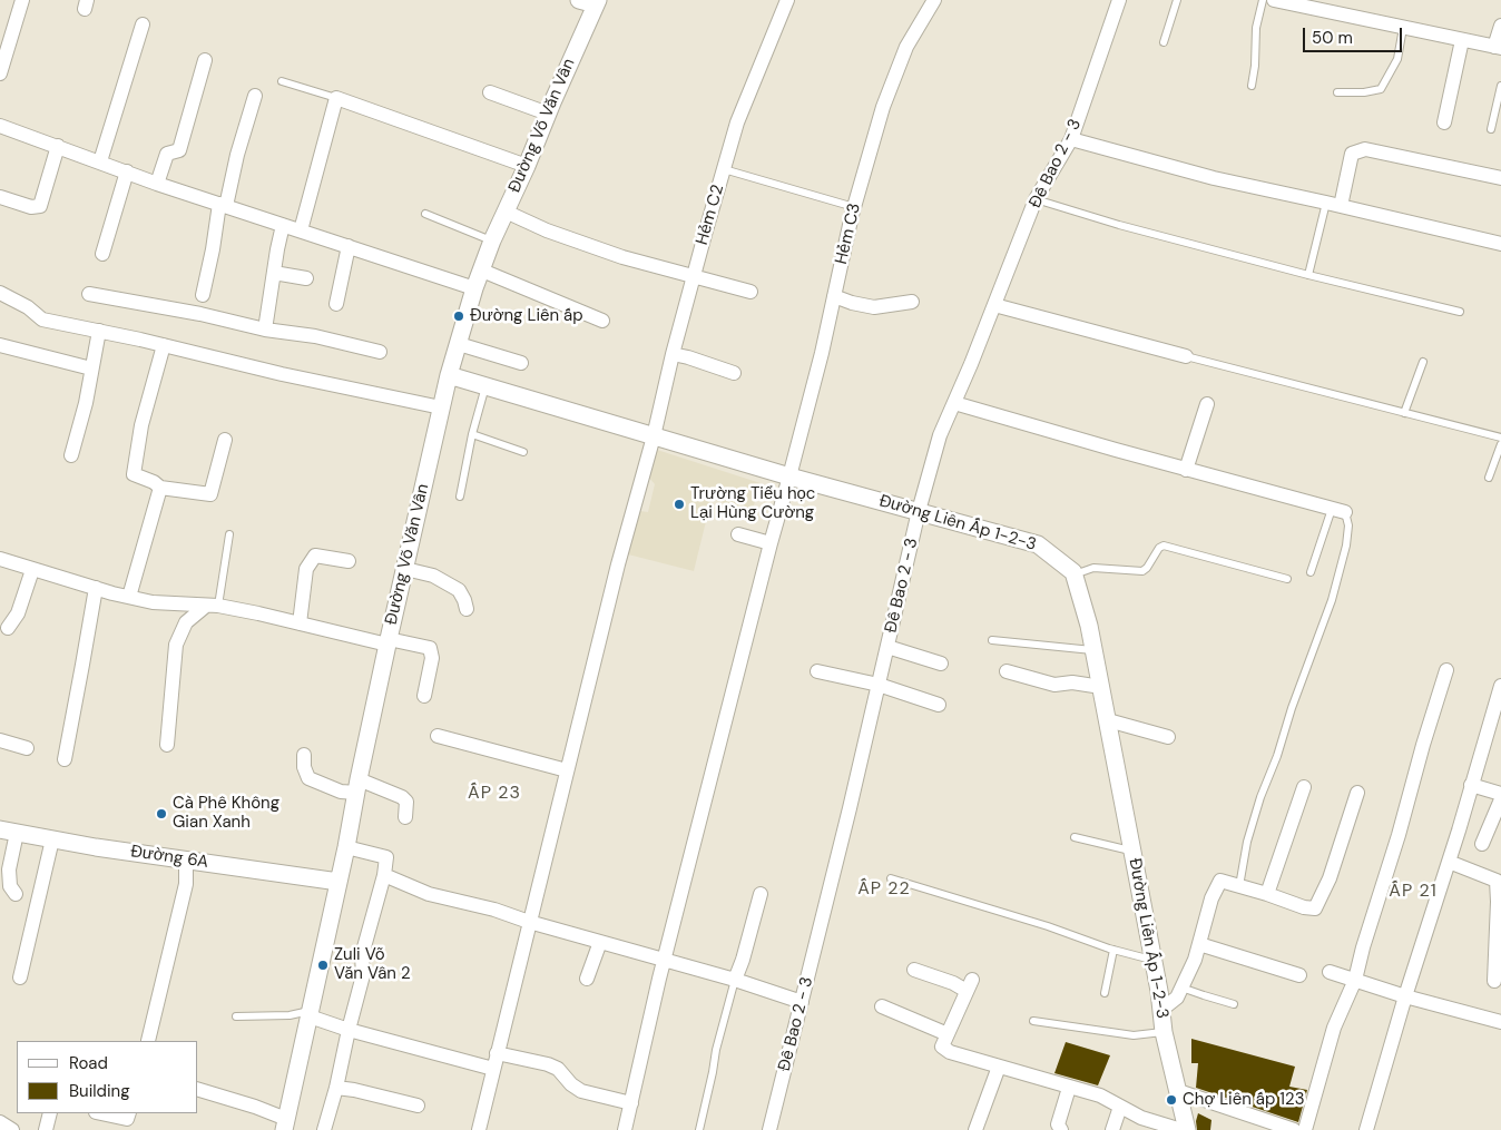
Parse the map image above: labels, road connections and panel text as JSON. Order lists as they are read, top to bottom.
{
  "streets": {
    "street": [
      "Đường Võ Văn Vân",
      "Đê Bao 2 - 3",
      "Hẻm C2",
      "Hẻm C3",
      "Đường Liên Ấp 1-2-3",
      "Đường 6A"
    ]
  },
  "crossings": [
    ["Đường Võ Văn Vân", "Đường Liên Ấp 1-2-3"],
    ["Đường Võ Văn Vân", "Đường 6A"],
    ["Đê Bao 2 - 3", "Đường Liên Ấp 1-2-3"],
    ["Hẻm C2", "Đường Liên Ấp 1-2-3"],
    ["Hẻm C3", "Đường Liên Ấp 1-2-3"]
  ],
  "districts": ["ẤP 23", "ẤP 22", "ẤP 21"],
  "places": [
    "Đường Liên ấp",
    "Trường Tiểu học Lại Hùng Cường",
    "Cà Phê Không Gian Xanh",
    "Zuli Võ Văn Vân 2",
    "Chợ Liên ấp 123"
  ],
  "legend": ["Road", "Building"],
  "scale_bar": "50 m"
}
